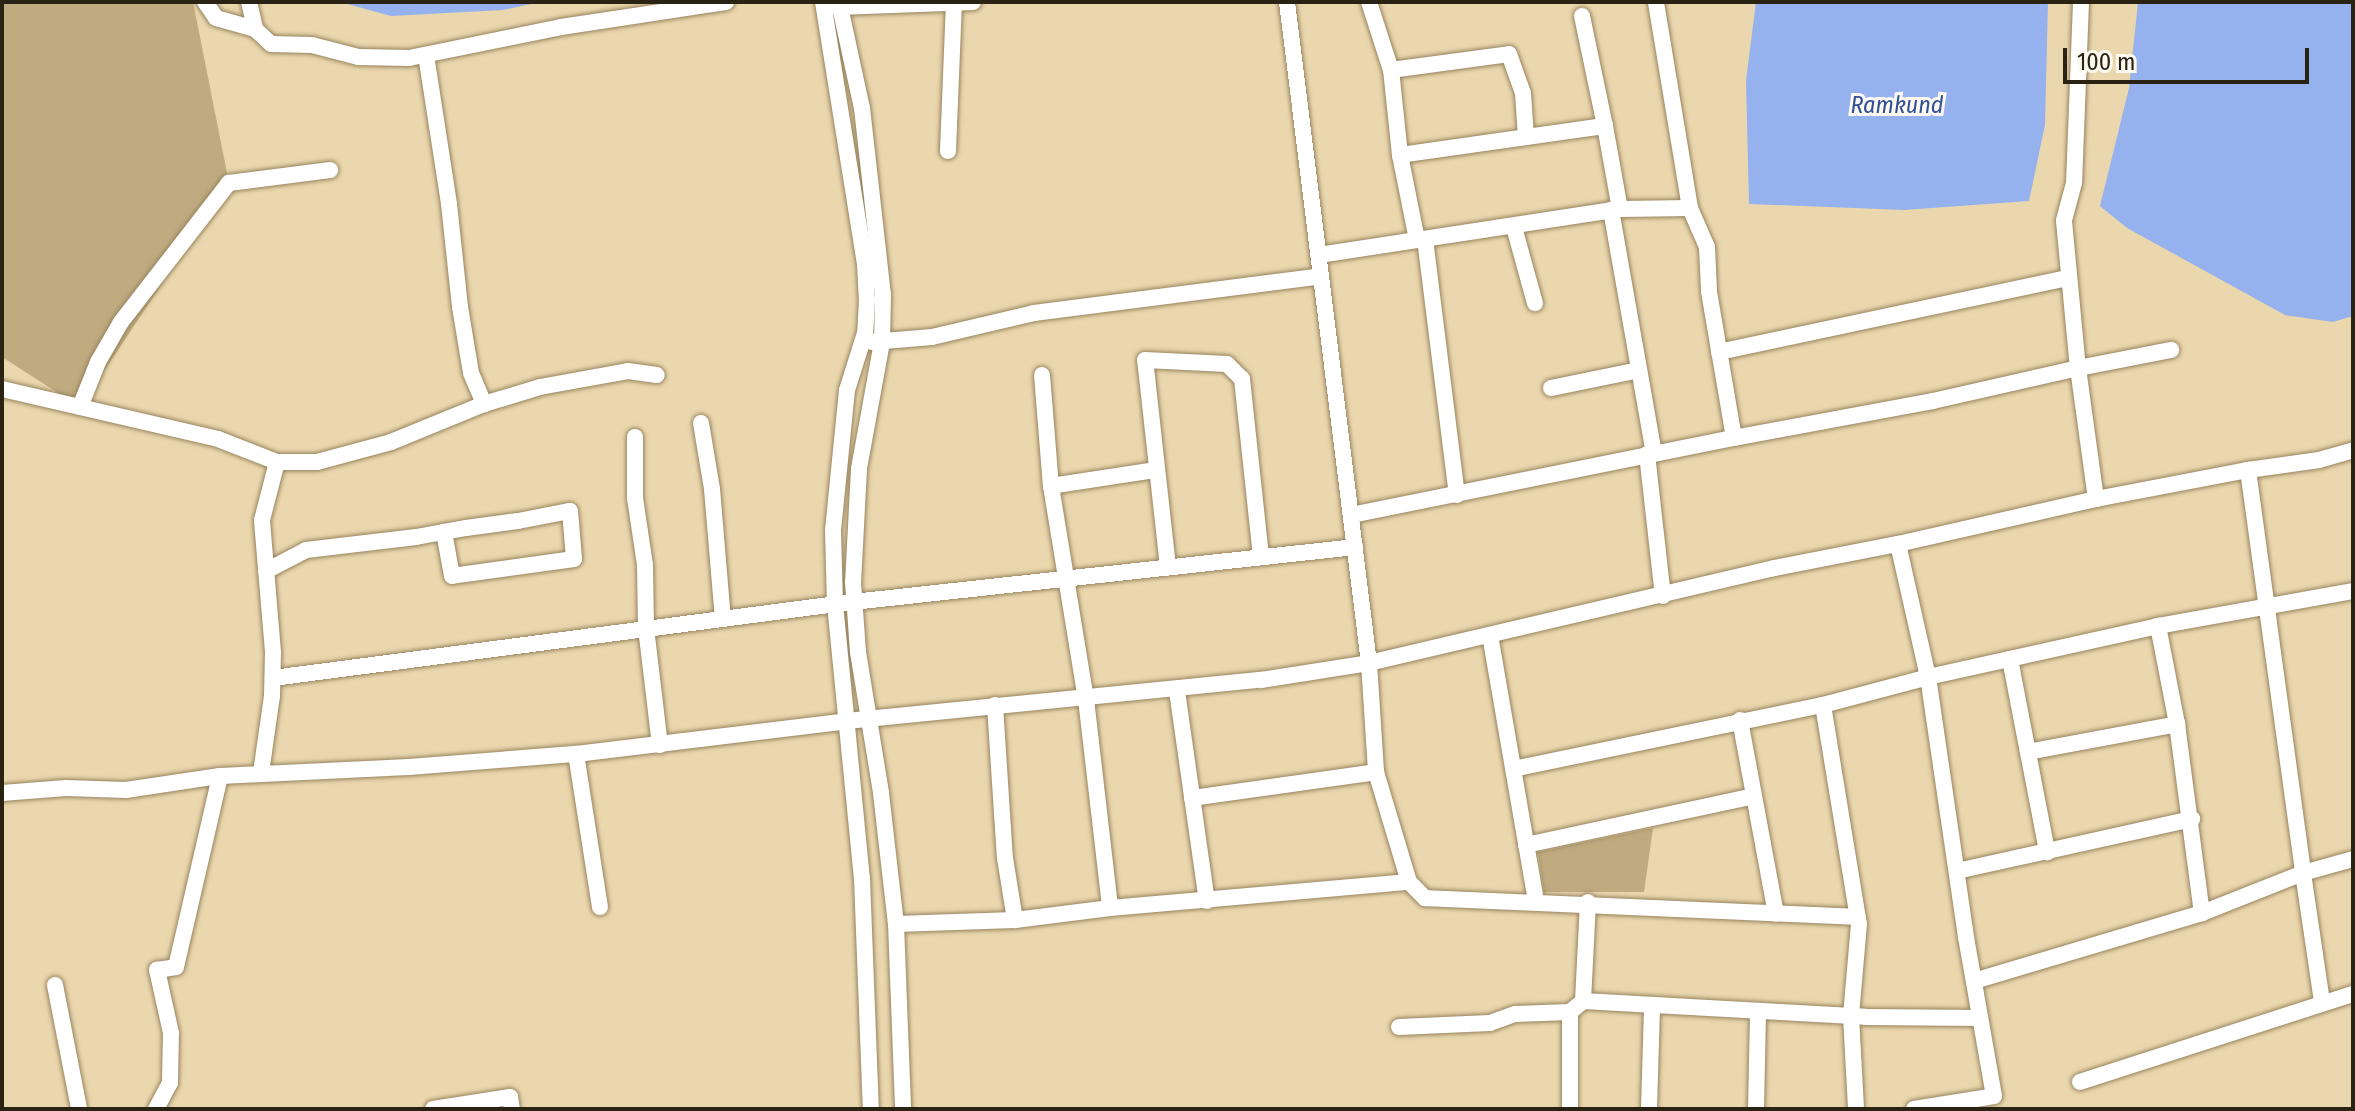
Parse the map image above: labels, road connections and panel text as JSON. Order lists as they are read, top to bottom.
{
  "water": ["Ramkund"],
  "scale_bar": "100 m"
}
